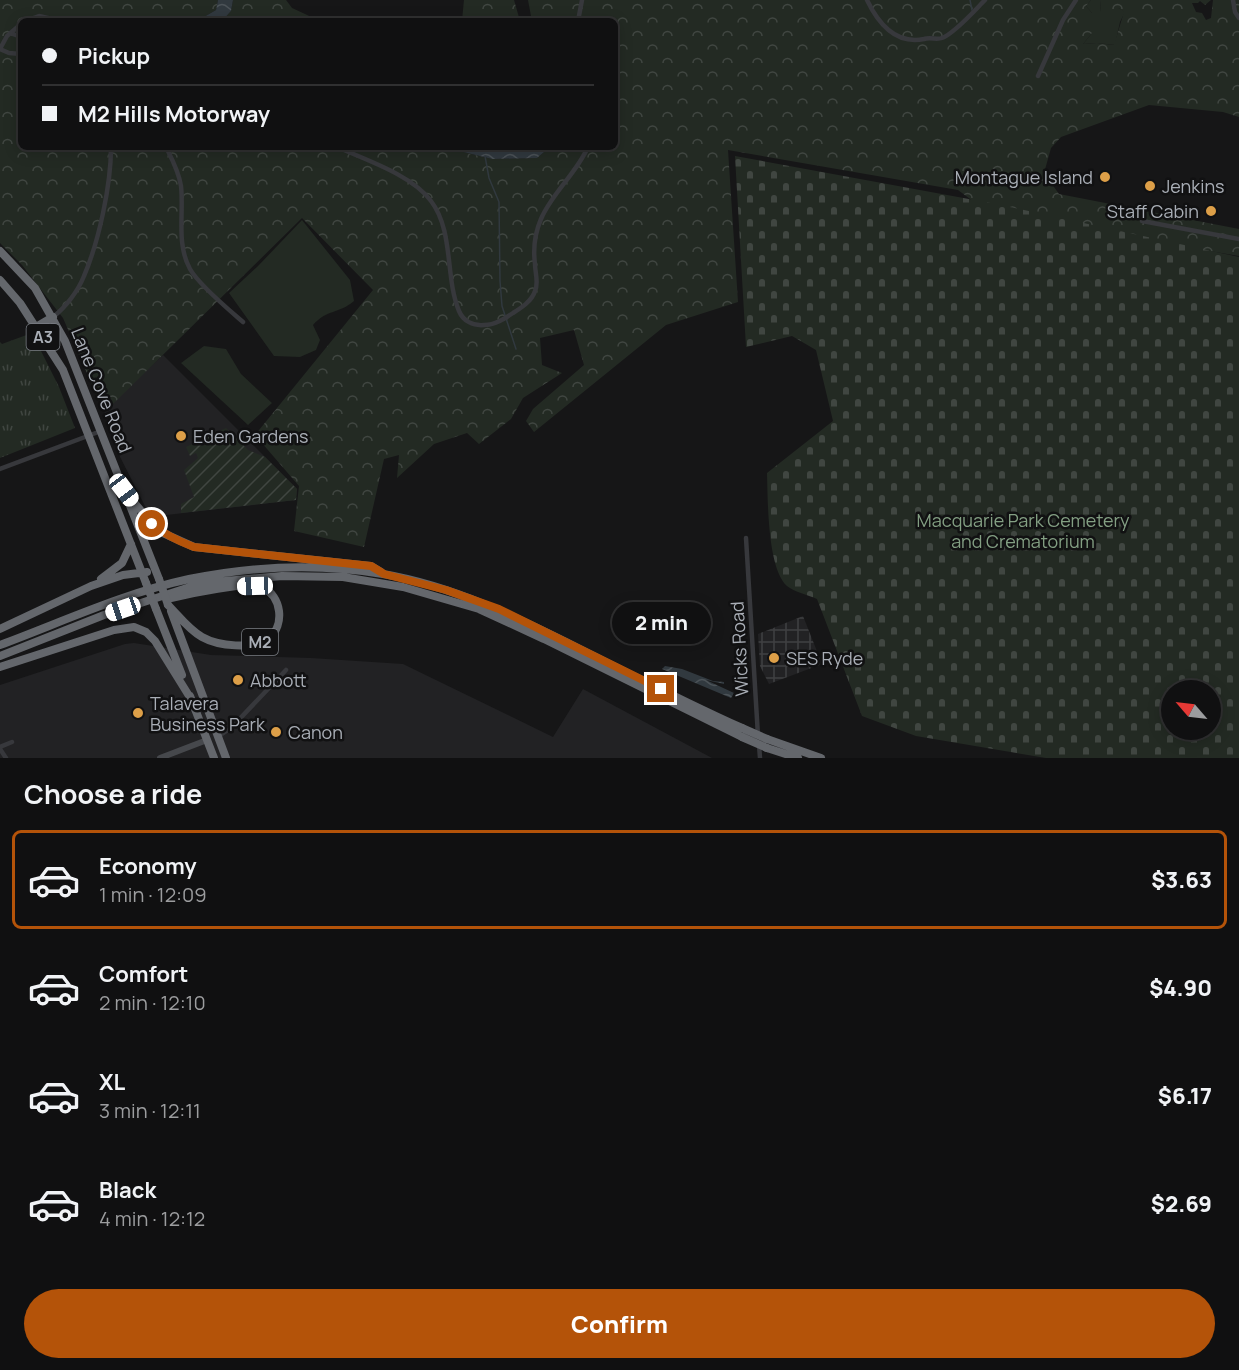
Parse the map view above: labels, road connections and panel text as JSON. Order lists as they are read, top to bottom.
{
  "streets": {
    "highway": ["A3", "Lane Cove Road", "M2"],
    "street": ["Wicks Road"]
  },
  "crossings": [
    ["Lane Cove Road", "M2"]
  ],
  "parks": ["Macquarie Park Cemetery and Crematorium"],
  "places": [
    "Montague Island",
    "Jenkins",
    "Staff Cabin",
    "Eden Gardens",
    "SES Ryde",
    "Abbott",
    "Talavera Business Park",
    "Canon"
  ],
  "north": "top left",
  "page": {
    "banner": ["Pickup", "M2 Hills Motorway"],
    "bubble": "2 min",
    "heading": "Choose a ride",
    "list": [
      {
        "name": "Economy",
        "note": "1 min · 12:09",
        "value": "$3.63"
      },
      {
        "name": "Comfort",
        "note": "2 min · 12:10",
        "value": "$4.90"
      },
      {
        "name": "XL",
        "note": "3 min · 12:11",
        "value": "$6.17"
      },
      {
        "name": "Black",
        "note": "4 min · 12:12",
        "value": "$2.69"
      }
    ],
    "buttons": "Confirm"
  }
}
